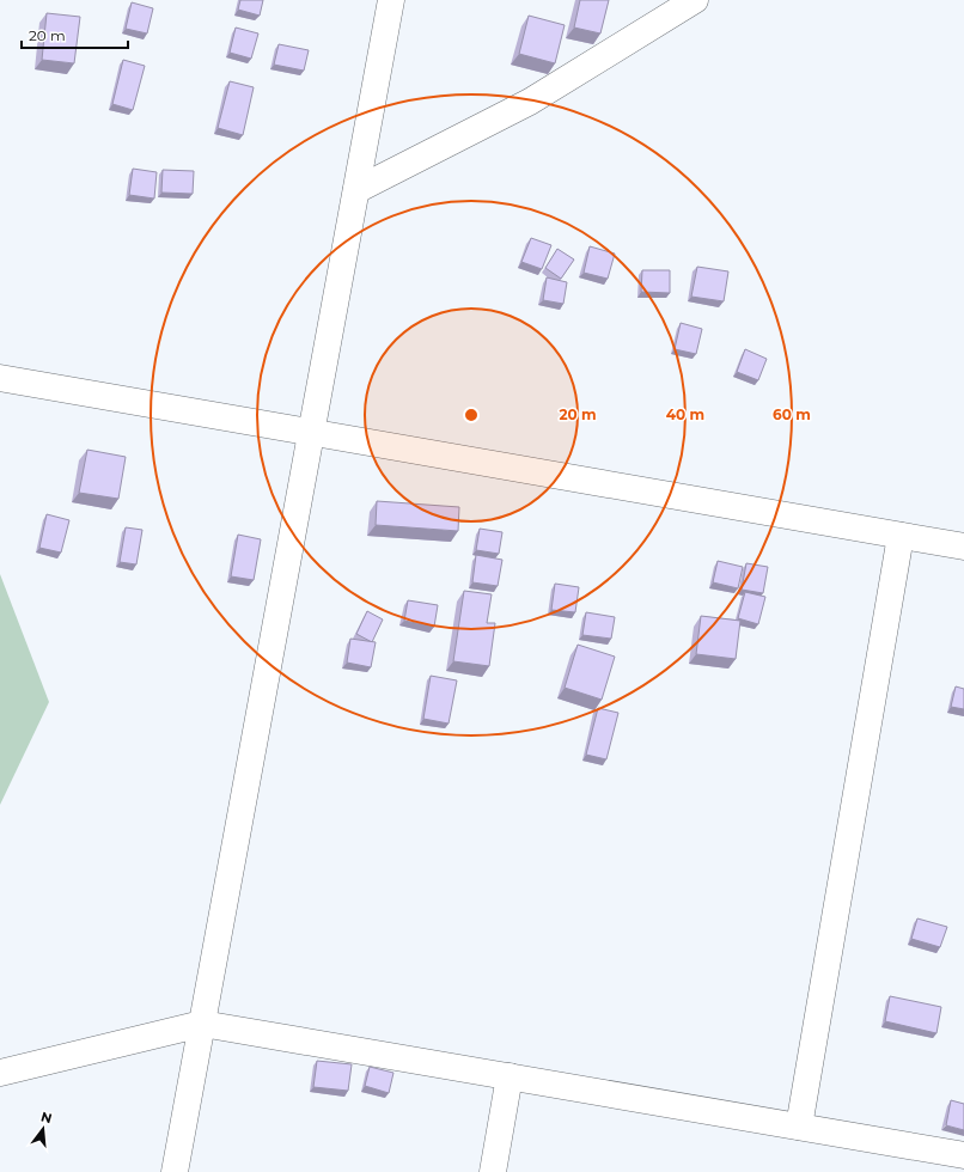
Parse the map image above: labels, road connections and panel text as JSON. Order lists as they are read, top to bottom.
{
  "scale_bar": "20 m",
  "north": "top",
  "rings": ["20 m", "40 m", "60 m"]
}
